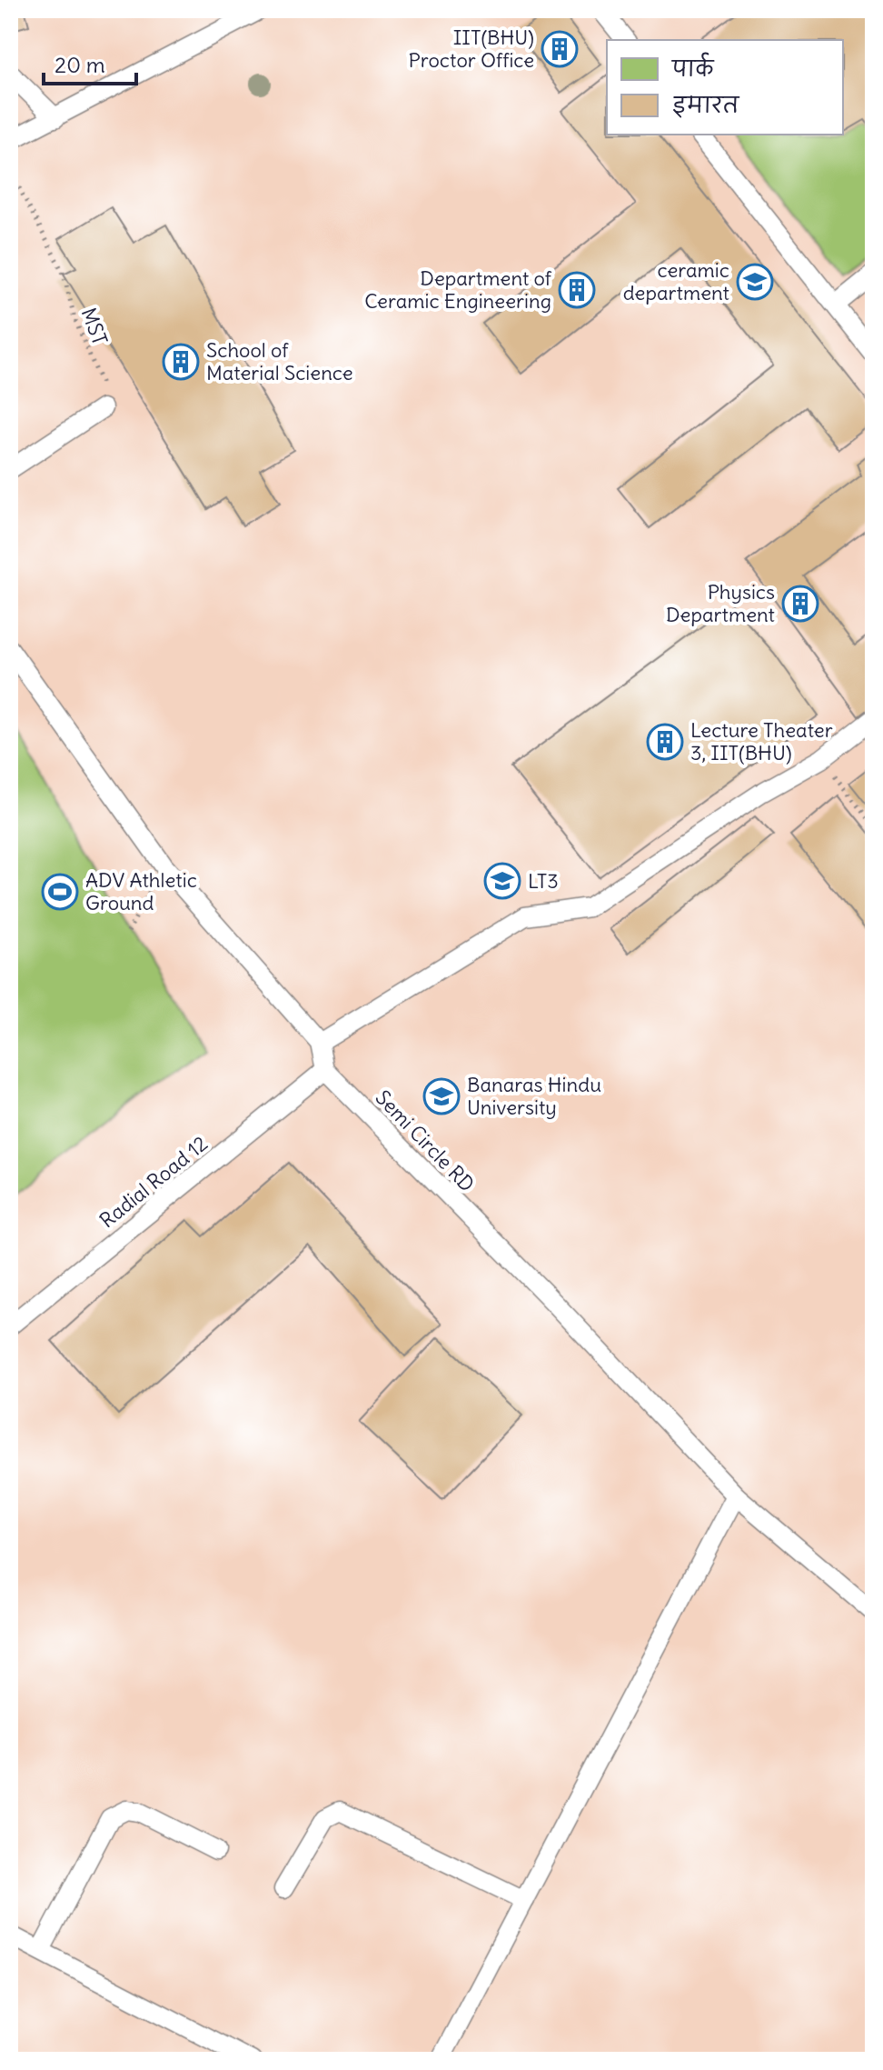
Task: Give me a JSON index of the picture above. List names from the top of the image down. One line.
{"streets":{"lane":["Semi Circle RD","Radial Road 12"],"path":["MST"]},"crossings":[["Semi Circle RD","Radial Road 12"]],"places":{"building":["IIT(BHU) Proctor Office","Department of Ceramic Engineering","School of Material Science","Physics Department","Lecture Theater 3, IIT(BHU)"],"school or university":["ceramic department","LT3","Banaras Hindu University"],"sports":["ADV Athletic Ground"]},"legend":["पार्क","इमारत"],"scale_bar":"20 m"}
